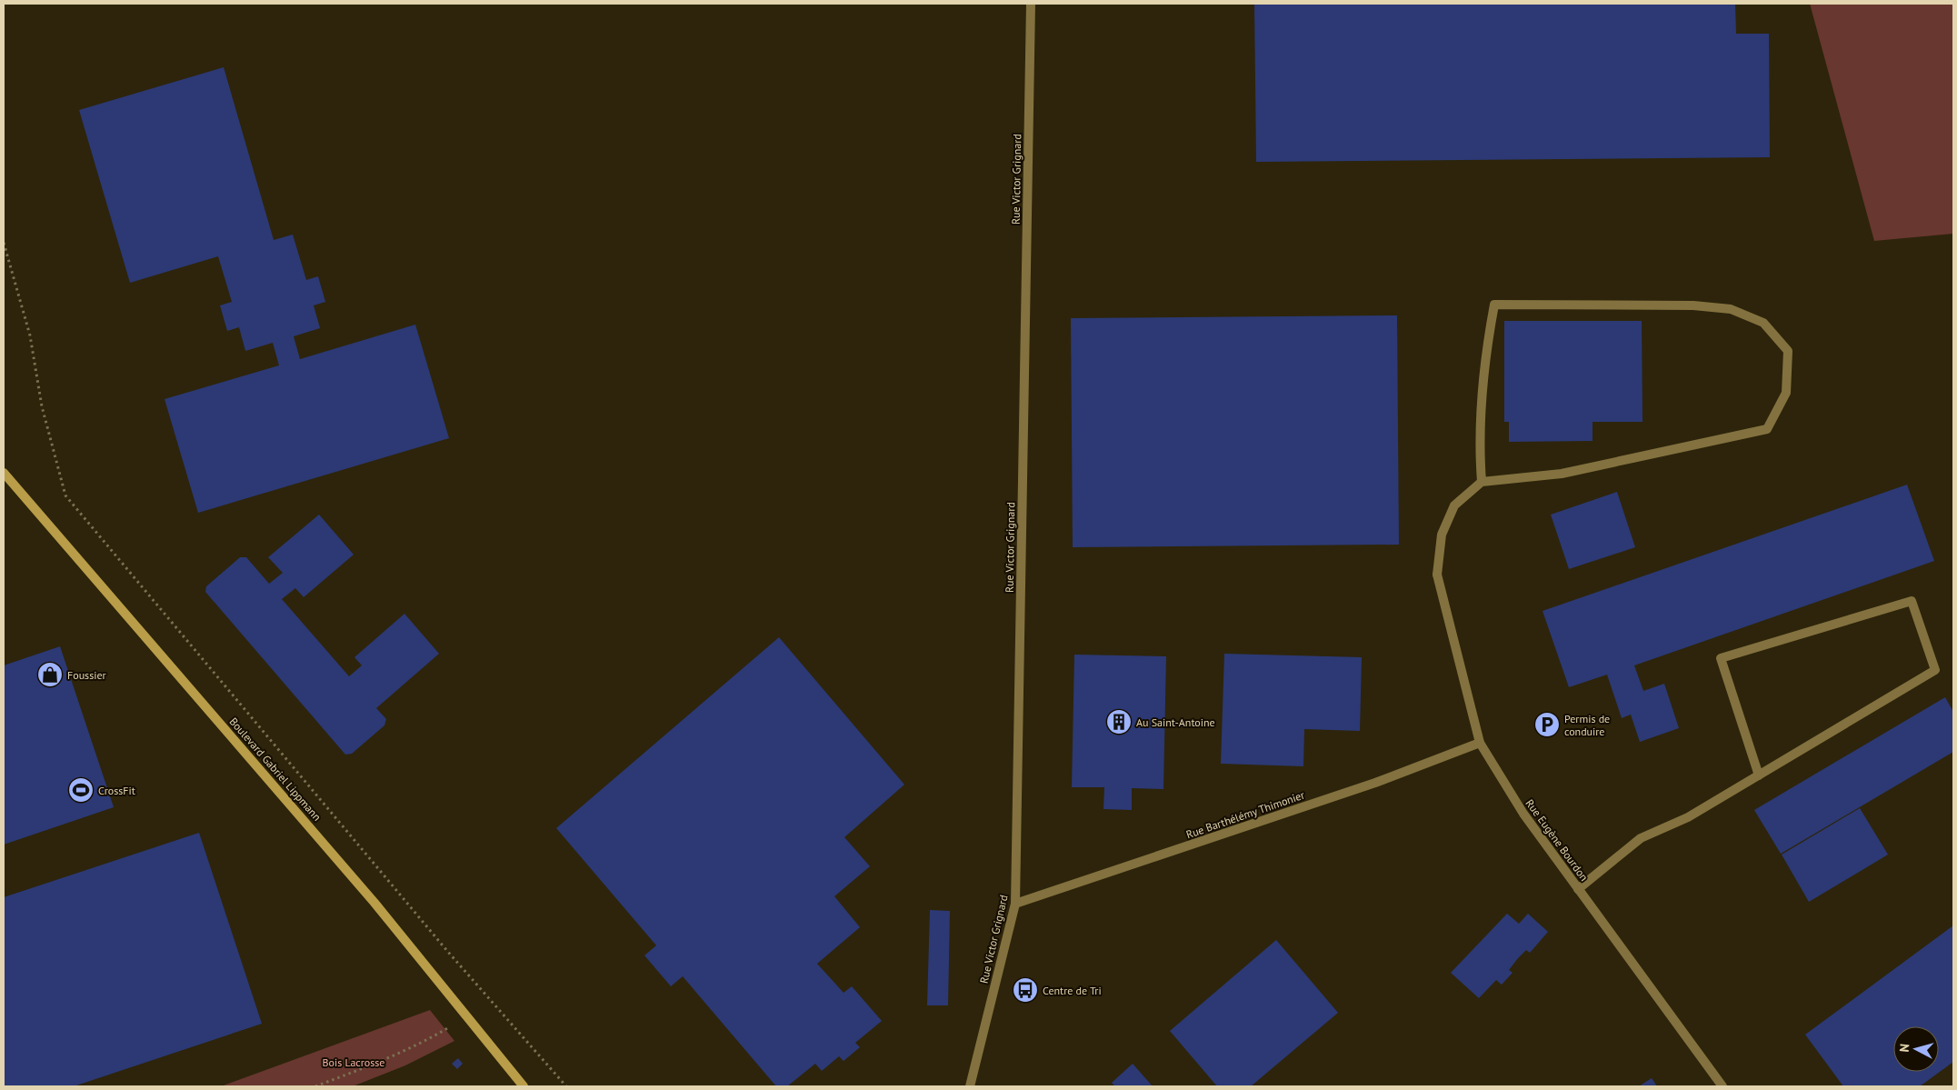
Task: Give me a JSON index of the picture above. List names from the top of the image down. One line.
{"streets":{"street":["Rue Victor Grignard","Boulevard Gabriel Lippmann","Rue Barthélémy Thimonier","Rue Eugène Bourdon"]},"crossings":[["Rue Victor Grignard","Rue Barthélémy Thimonier"],["Rue Barthélémy Thimonier","Rue Eugène Bourdon"]],"parks":["Bois Lacrosse"],"places":{"shop":["Foussier"],"building":["Au Saint-Antoine"],"parking":["Permis de conduire"],"sports":["CrossFit"],"bus stop":["Centre de Tri"]},"north":"left"}
